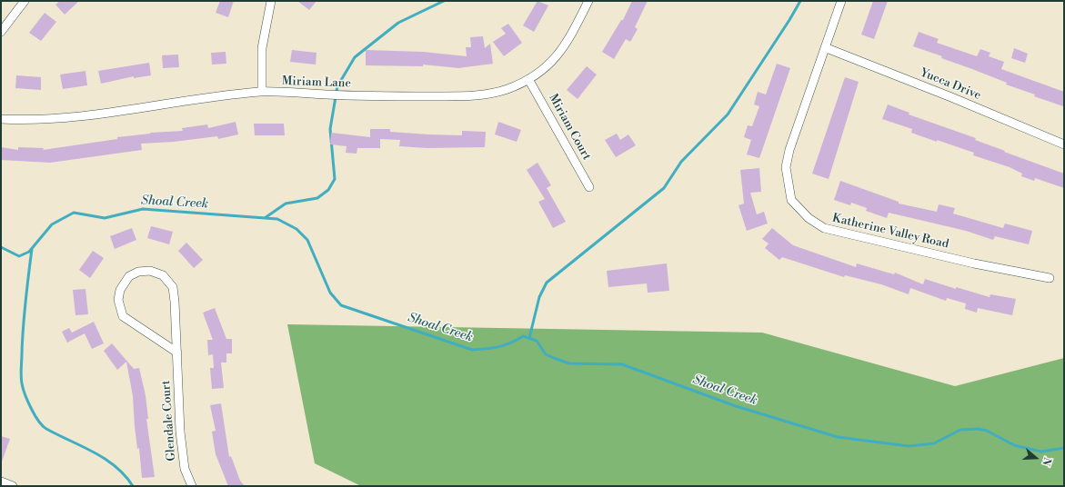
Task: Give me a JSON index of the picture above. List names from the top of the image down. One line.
{"streets":{"street":["Miriam Lane","Yucca Drive","Miriam Court","Katherine Valley Road","Glendale Court"]},"crossings":[["Miriam Lane","Miriam Court"],["Yucca Drive","Katherine Valley Road"]],"water":["Shoal Creek"],"north":"right"}
